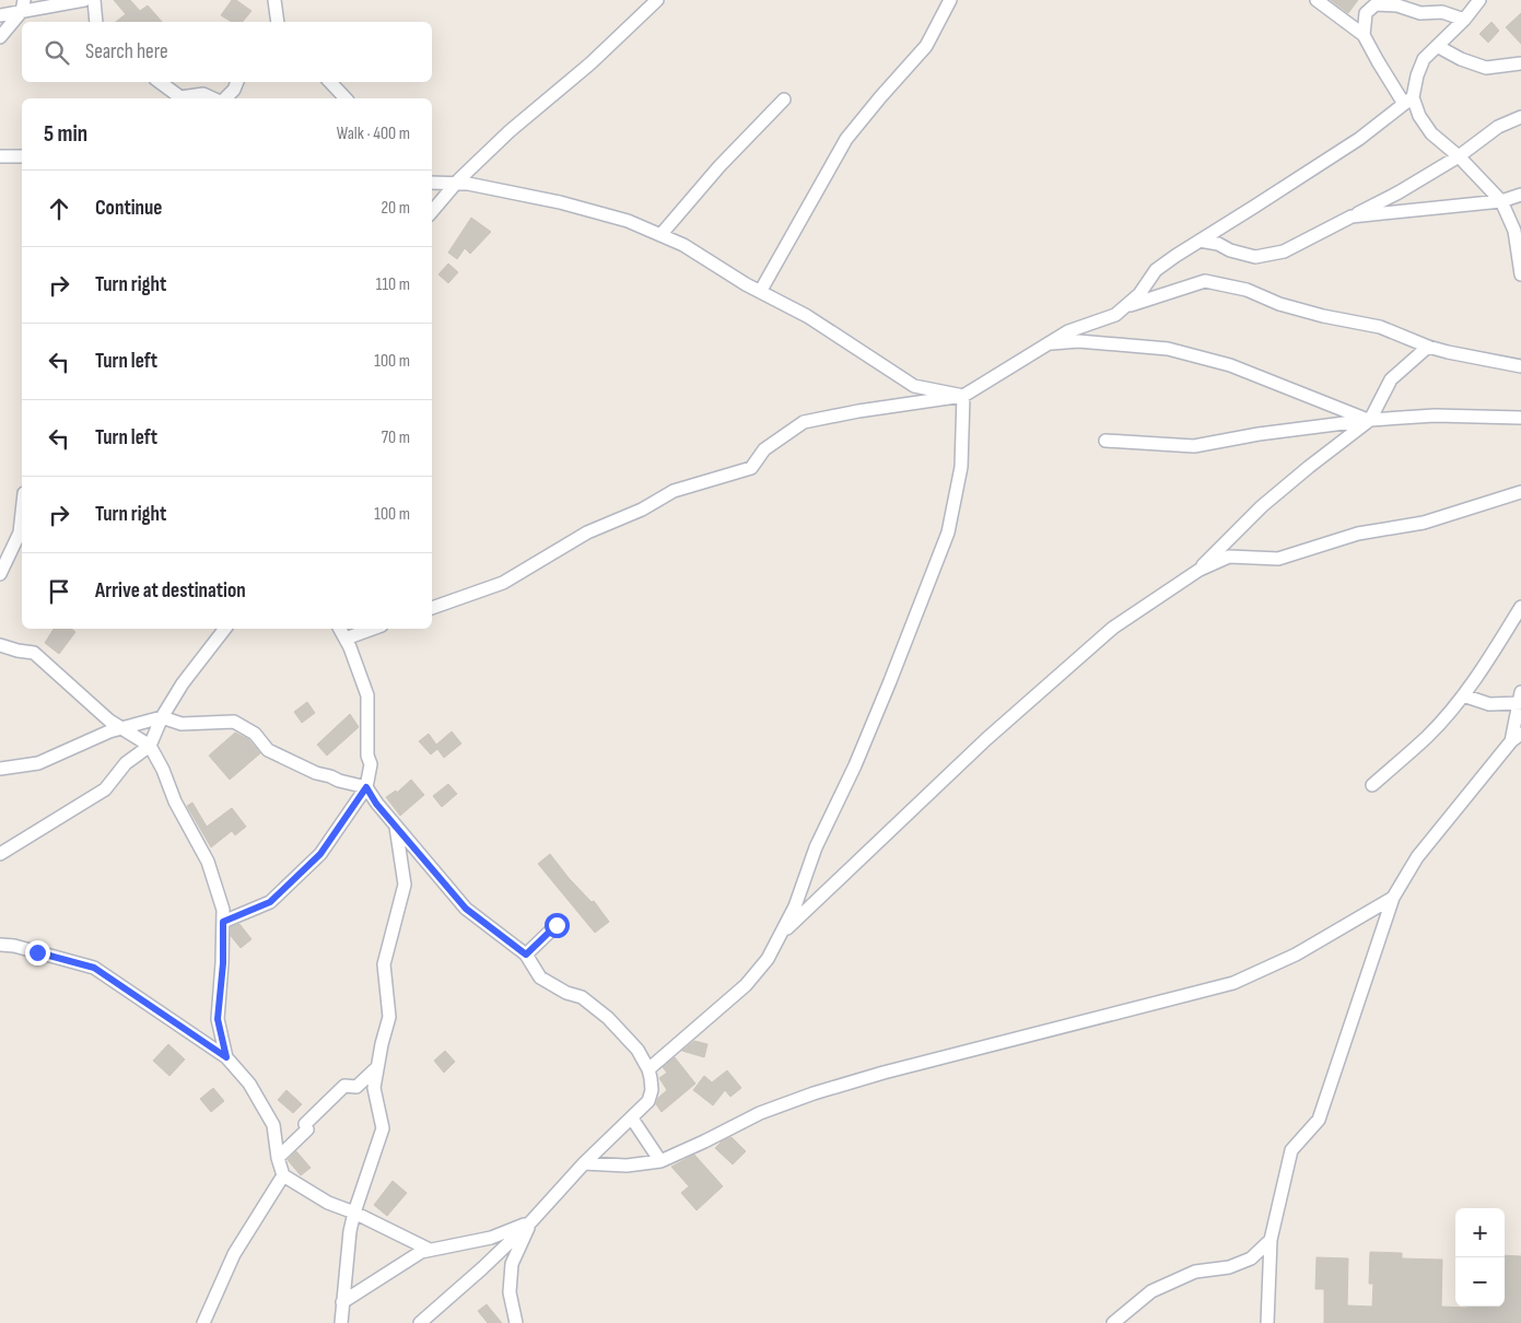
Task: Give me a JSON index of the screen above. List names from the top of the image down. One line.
{"page":{"search":"Search here","heading":["5 min","Walk · 400 m"],"list":[["Continue","20 m"],["Turn right","110 m"],["Turn left","100 m"],["Turn left","70 m"],["Turn right","100 m"],"Arrive at destination"],"map_buttons":["+","−"]}}
